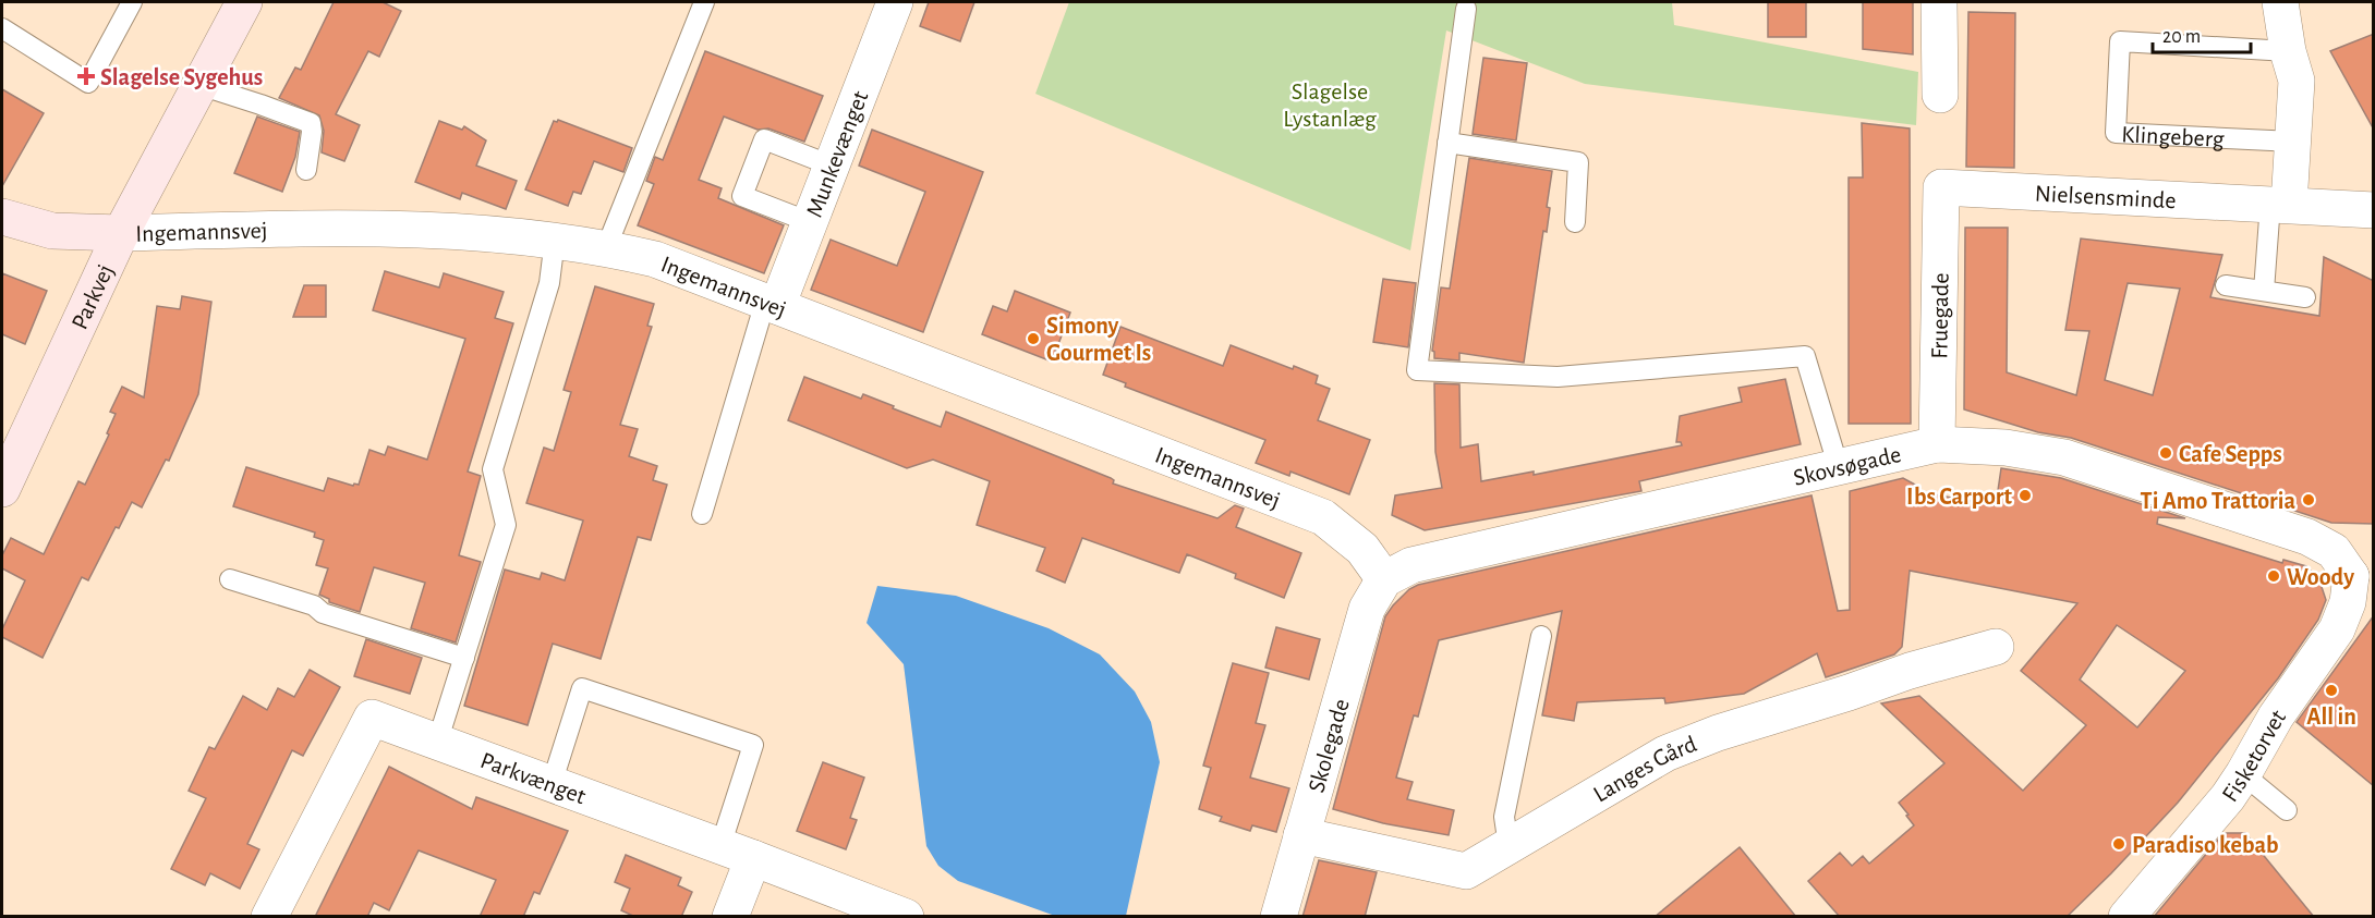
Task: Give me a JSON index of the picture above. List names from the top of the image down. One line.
{"streets":{"street":["Munkevænget","Nielsensminde","Ingemannsvej","Parkvej","Fruegade","Skovsøgade","Skolegade","Fisketorvet","Langes Gård","Parkvænget"],"lane":["Klingeberg"]},"crossings":[["Munkevænget","Ingemannsvej"],["Nielsensminde","Fruegade"],["Ingemannsvej","Parkvej"],["Ingemannsvej","Skovsøgade"],["Ingemannsvej","Skolegade"],["Fruegade","Skovsøgade"],["Skovsøgade","Skolegade"],["Skovsøgade","Fisketorvet"],["Skolegade","Langes Gård"]],"parks":["Slagelse Lystanlæg"],"places":{"health":["Slagelse Sygehus"],"other":["Simony Gourmet Is","Cafe Sepps","Ibs Carport","Ti Amo Trattoria","Woody","All in","Paradiso kebab"]},"scale_bar":"20 m"}
